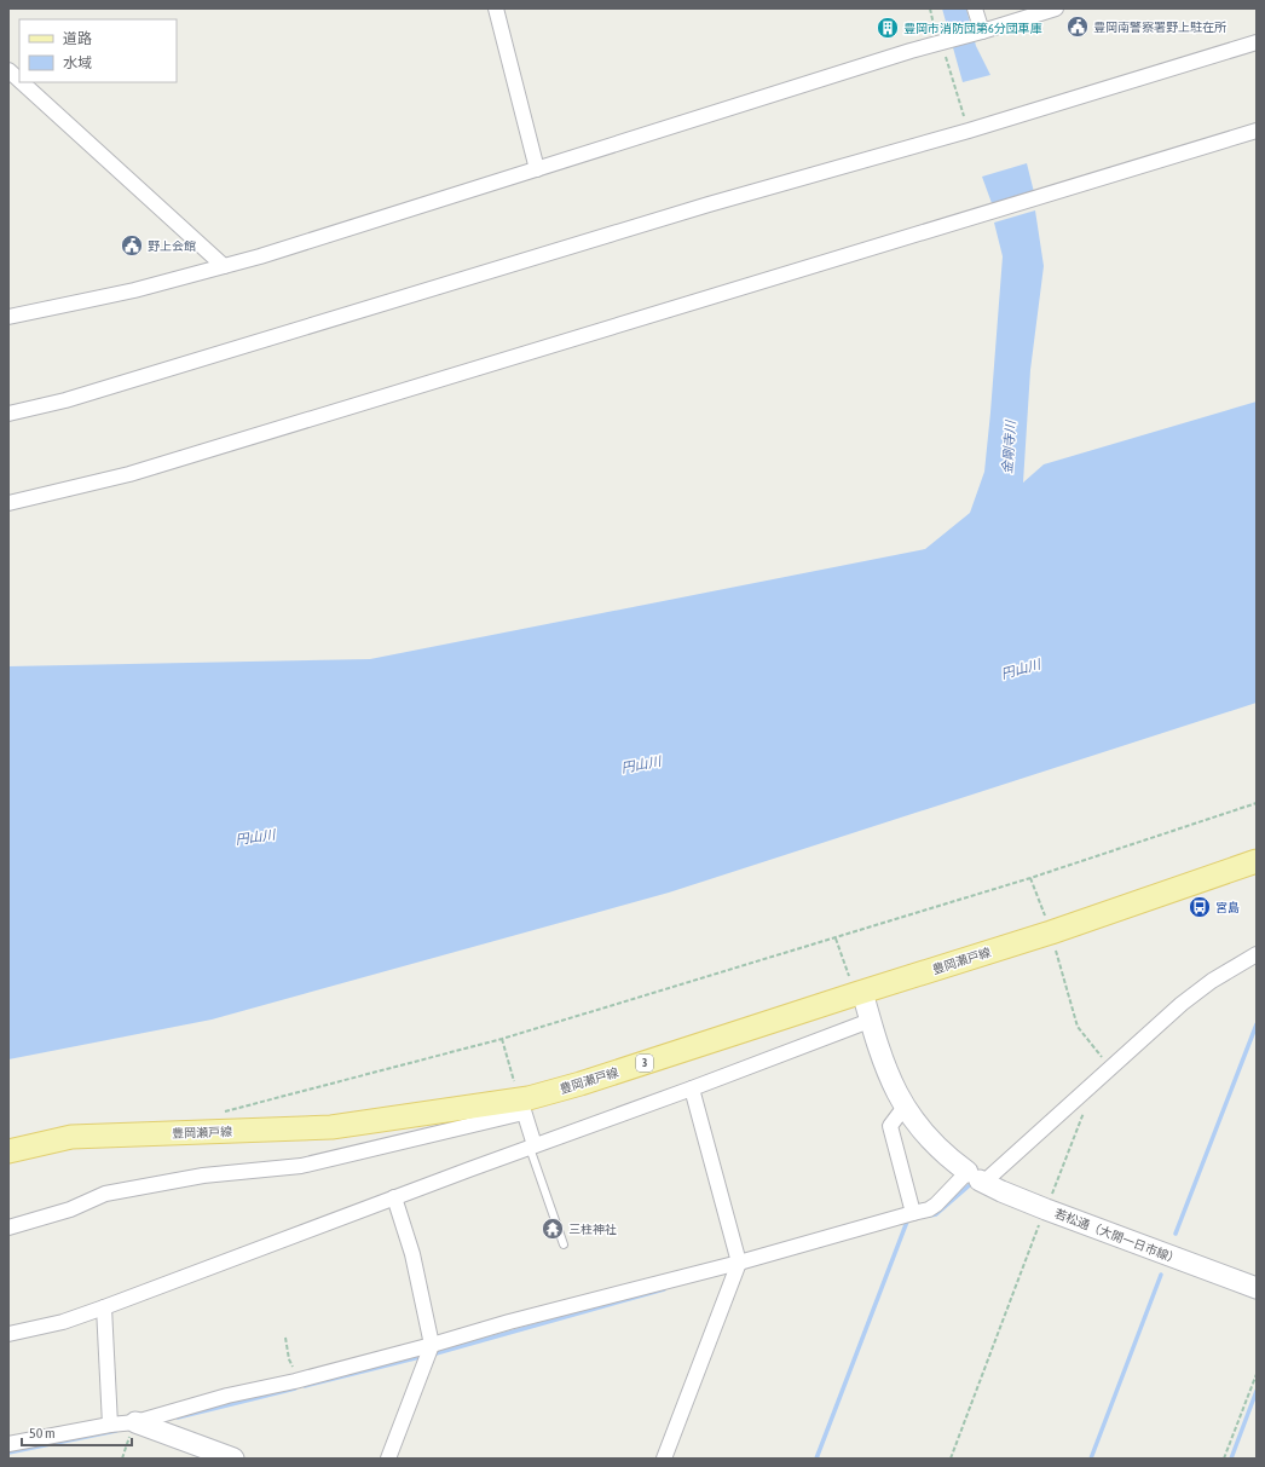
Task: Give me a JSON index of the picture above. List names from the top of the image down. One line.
{"streets":{"main road":["豊岡瀬戸線","3"],"street":["若松通（大開一日市線）"]},"crossings":[["豊岡瀬戸線","若松通（大開一日市線）"]],"water":["金剛寺川","円山川"],"places":{"public building":["豊岡南警察署野上駐在所","野上会館"],"building":["豊岡市消防団第6分団車庫"],"bus stop":["宮島"],"temple":["三柱神社"]},"legend":["道路","水域"],"scale_bar":"50 m"}
